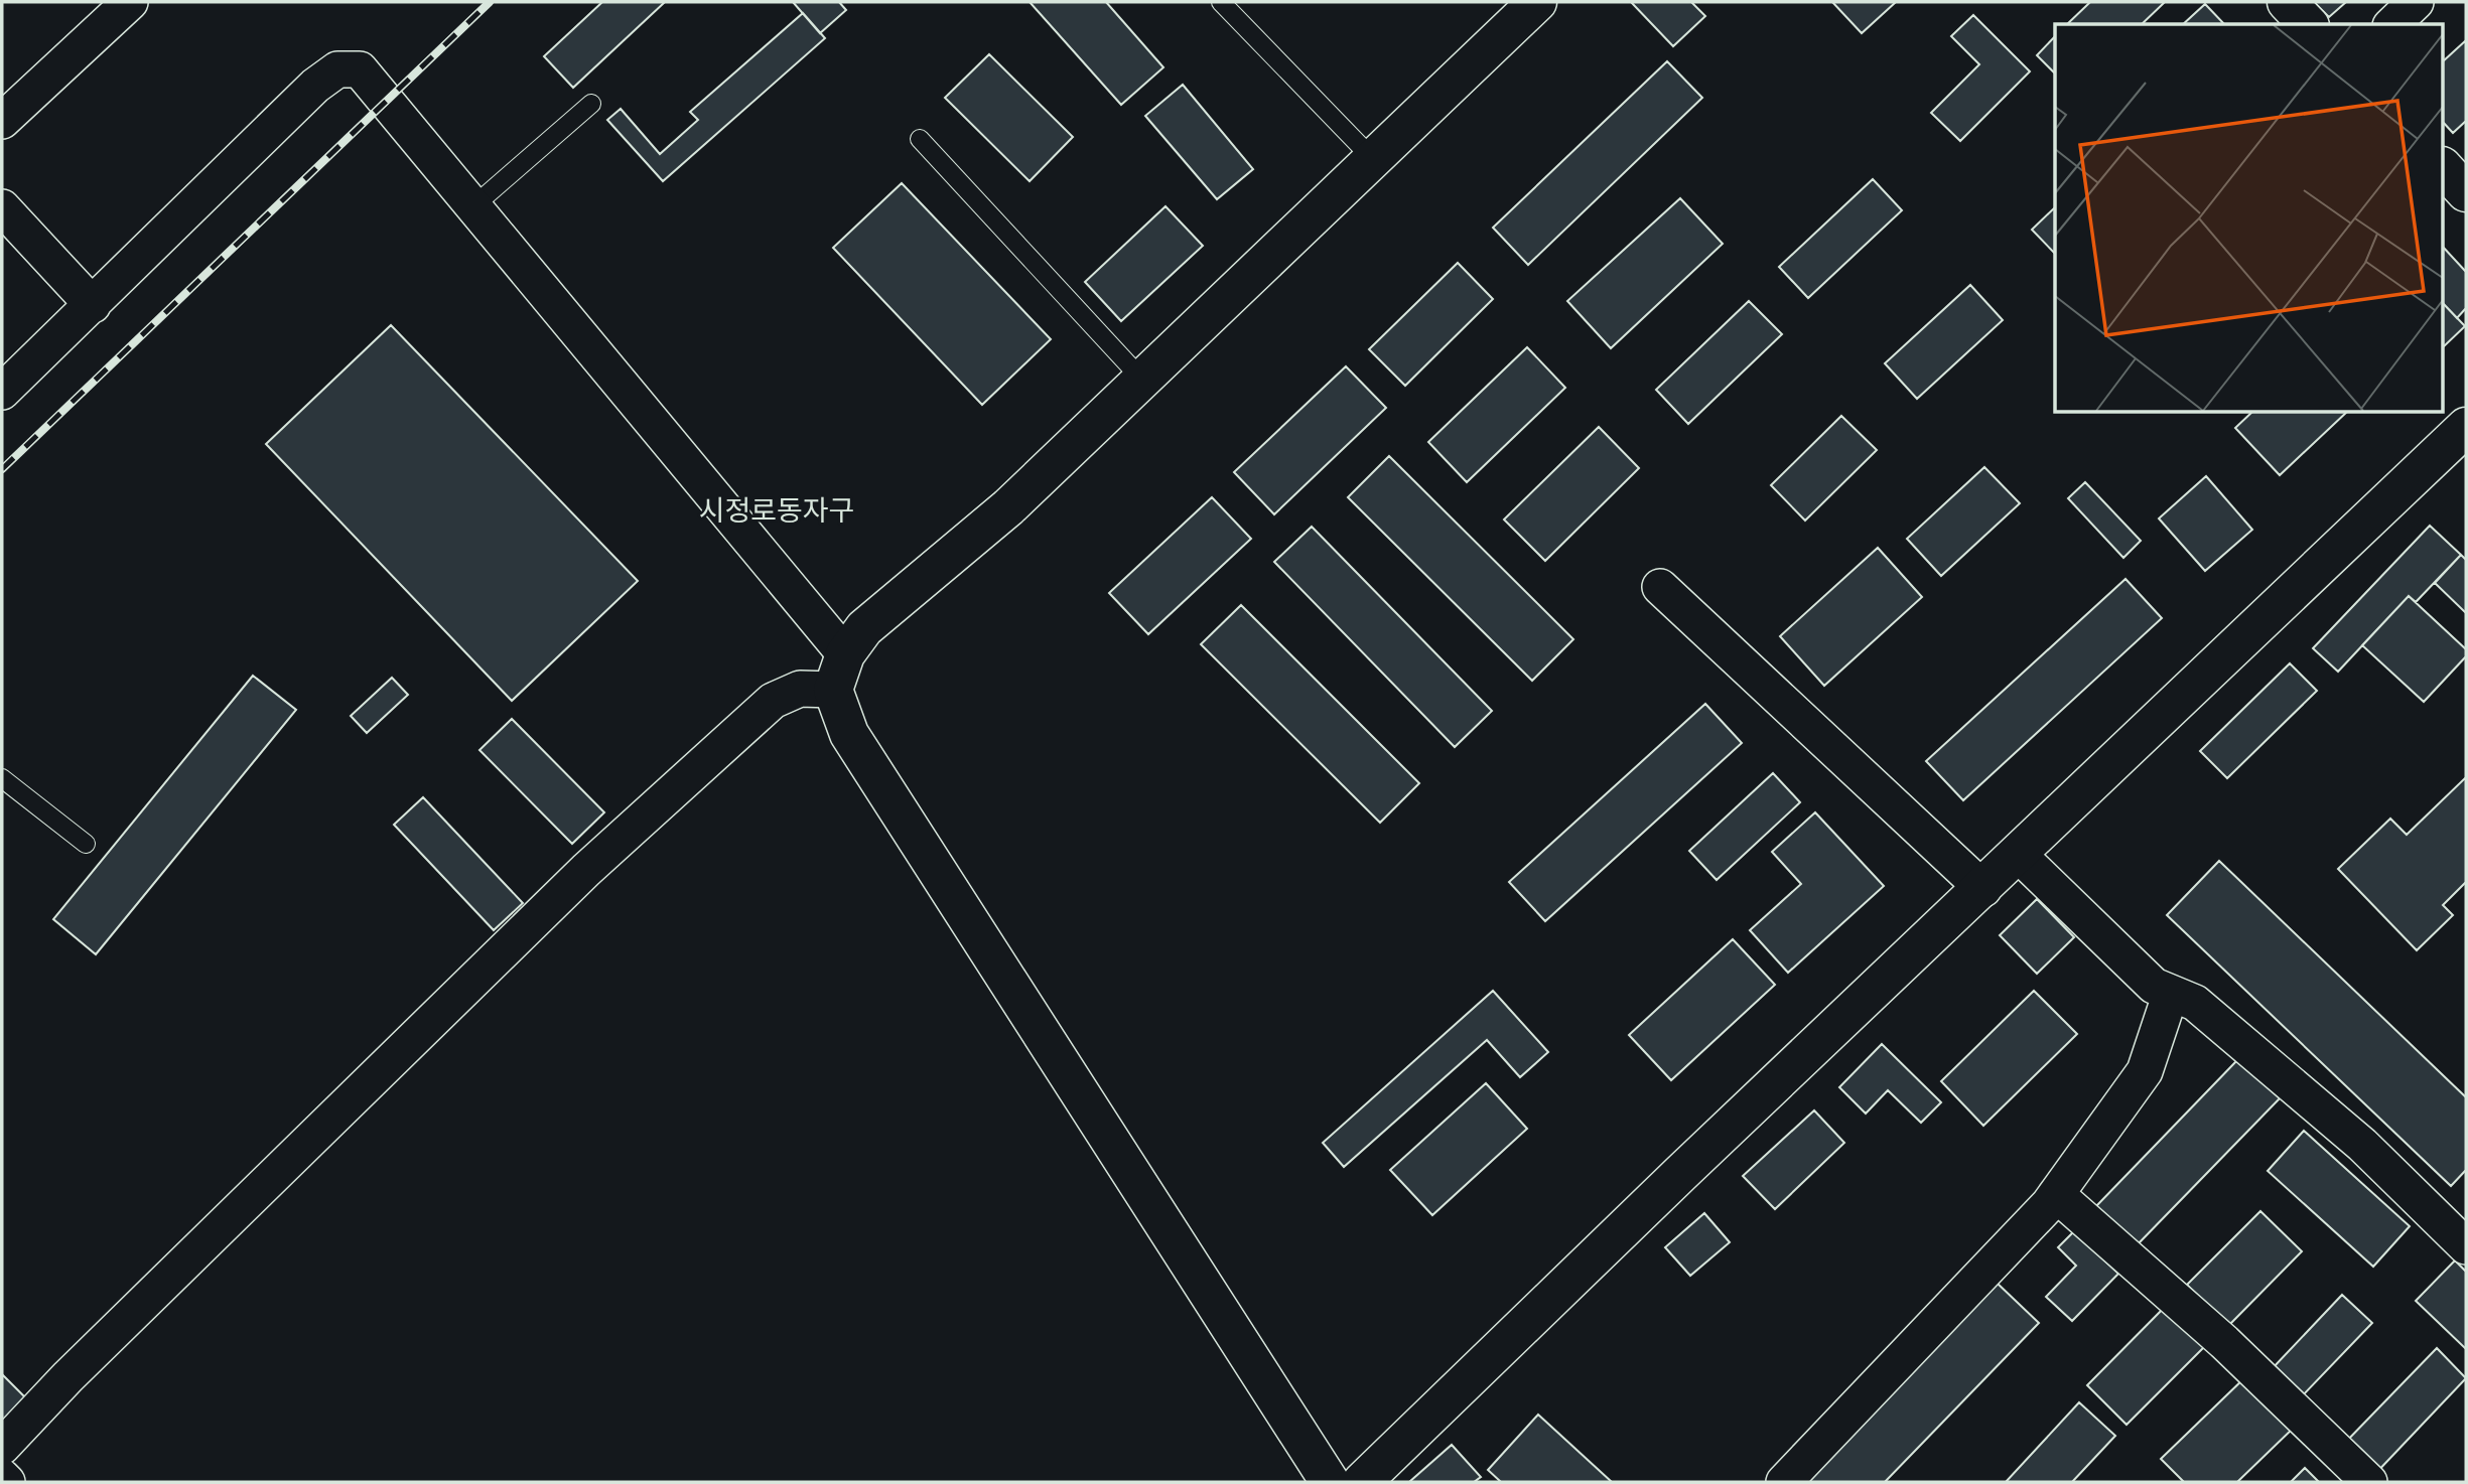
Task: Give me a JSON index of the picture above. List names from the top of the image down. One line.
{"districts":["시정로동자구"]}
